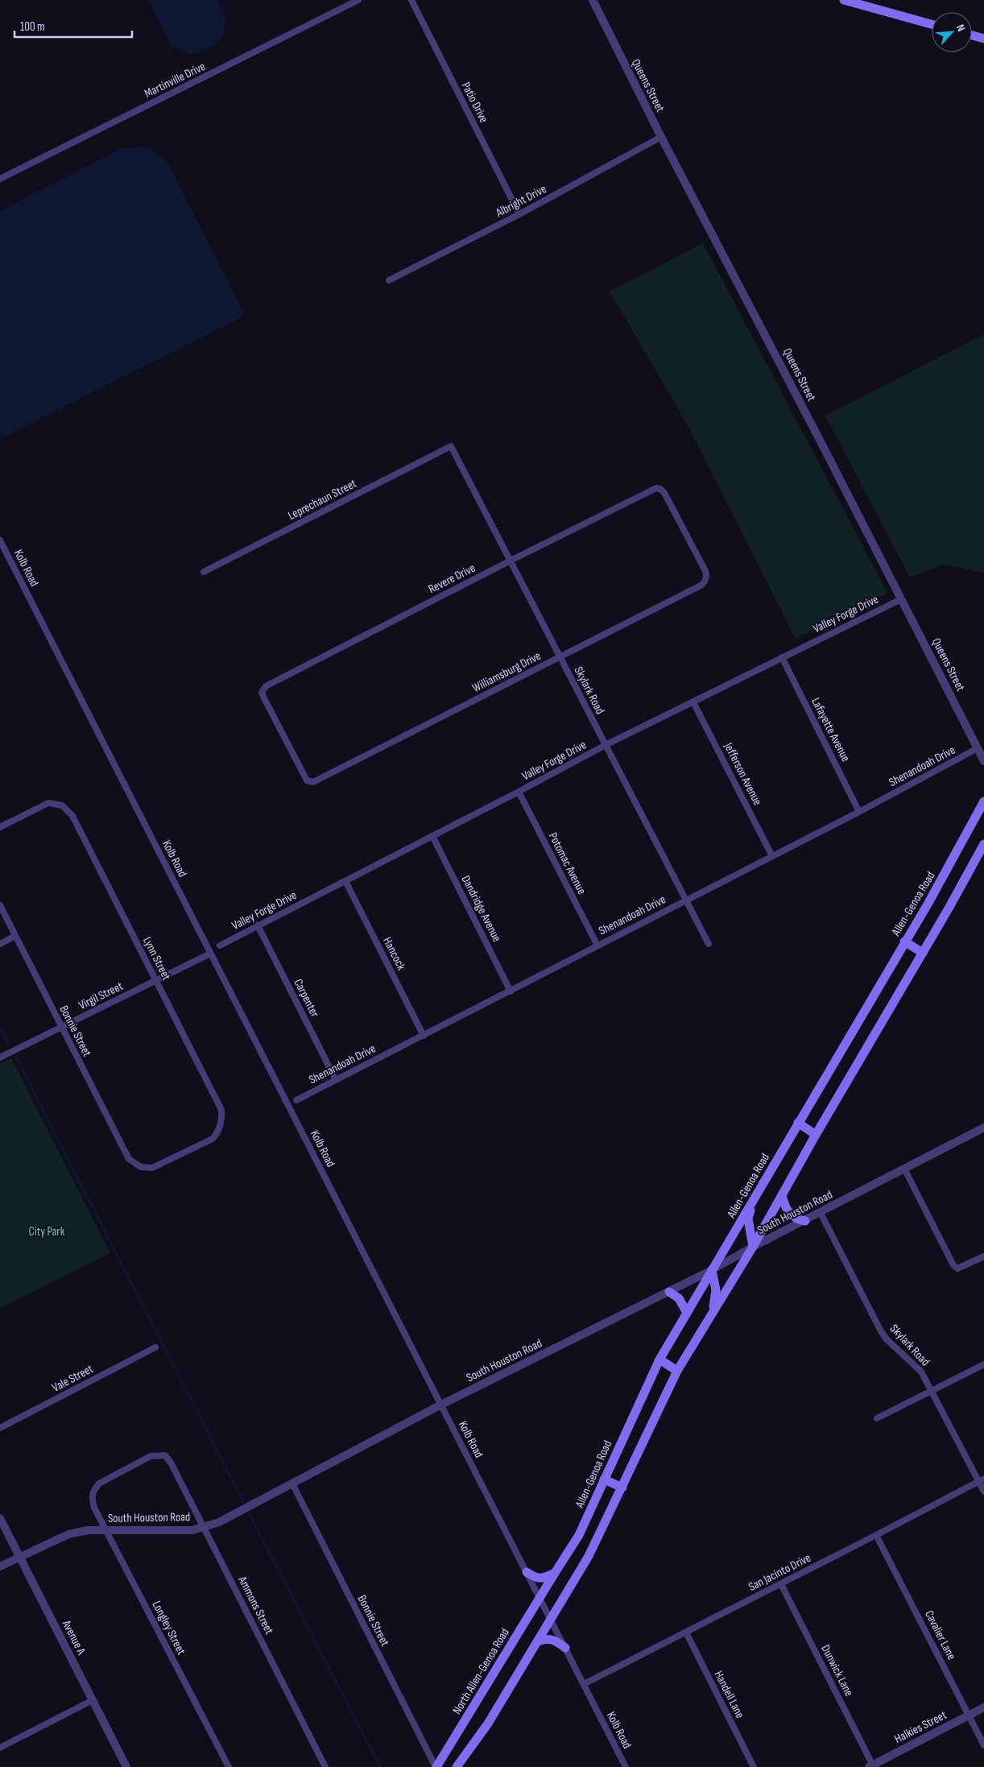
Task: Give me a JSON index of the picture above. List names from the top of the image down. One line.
{"streets":{"main road":["Allen-Genoa Road","North Allen-Genoa Road"],"street":["Martinville Drive","Queens Street","Patio Drive","Albright Drive","Leprechaun Street","Kolb Road","Revere Drive","Valley Forge Drive","Williamsburg Drive","Skylark Road","Lafayette Avenue","Shenandoah Drive","Jefferson Avenue","Potomac Avenue","Dandridge Avenue","Hancock","Lynn Street","Virgil Street","Carpenter","Bonnie Street","South Houston Road","Vale Street","San Jacinto Drive","Ammons Street","Longley Street","Cavalier Lane","Avenue A","Dunwick Lane","Handell Lane","Halkies Street"]},"crossings":[["Queens Street","Albright Drive"],["Queens Street","Valley Forge Drive"],["Queens Street","Shenandoah Drive"],["Patio Drive","Albright Drive"],["Leprechaun Street","Skylark Road"],["Kolb Road","Virgil Street"],["Kolb Road","South Houston Road"],["Kolb Road","San Jacinto Drive"],["Kolb Road","North Allen-Genoa Road"],["Revere Drive","Williamsburg Drive"],["Revere Drive","Skylark Road"],["Valley Forge Drive","Skylark Road"],["Valley Forge Drive","Lafayette Avenue"],["Valley Forge Drive","Jefferson Avenue"],["Valley Forge Drive","Potomac Avenue"],["Valley Forge Drive","Dandridge Avenue"],["Valley Forge Drive","Hancock"],["Valley Forge Drive","Carpenter"],["Williamsburg Drive","Skylark Road"],["Skylark Road","Shenandoah Drive"],["Skylark Road","South Houston Road"],["Skylark Road","San Jacinto Drive"],["Lafayette Avenue","Shenandoah Drive"],["Shenandoah Drive","Jefferson Avenue"],["Shenandoah Drive","Potomac Avenue"],["Shenandoah Drive","Dandridge Avenue"],["Shenandoah Drive","Hancock"],["Shenandoah Drive","Carpenter"],["Allen-Genoa Road","South Houston Road"],["Allen-Genoa Road","North Allen-Genoa Road"],["Lynn Street","Virgil Street"],["Lynn Street","Bonnie Street"],["Virgil Street","Bonnie Street"],["Bonnie Street","South Houston Road"],["Bonnie Street","North Allen-Genoa Road"],["South Houston Road","Ammons Street"],["South Houston Road","Longley Street"],["South Houston Road","Avenue A"],["San Jacinto Drive","Cavalier Lane"],["San Jacinto Drive","Dunwick Lane"],["San Jacinto Drive","Handell Lane"],["Ammons Street","Longley Street"],["Cavalier Lane","Halkies Street"],["Dunwick Lane","Halkies Street"]],"parks":["City Park"],"scale_bar":"100 m","north":"top right"}
